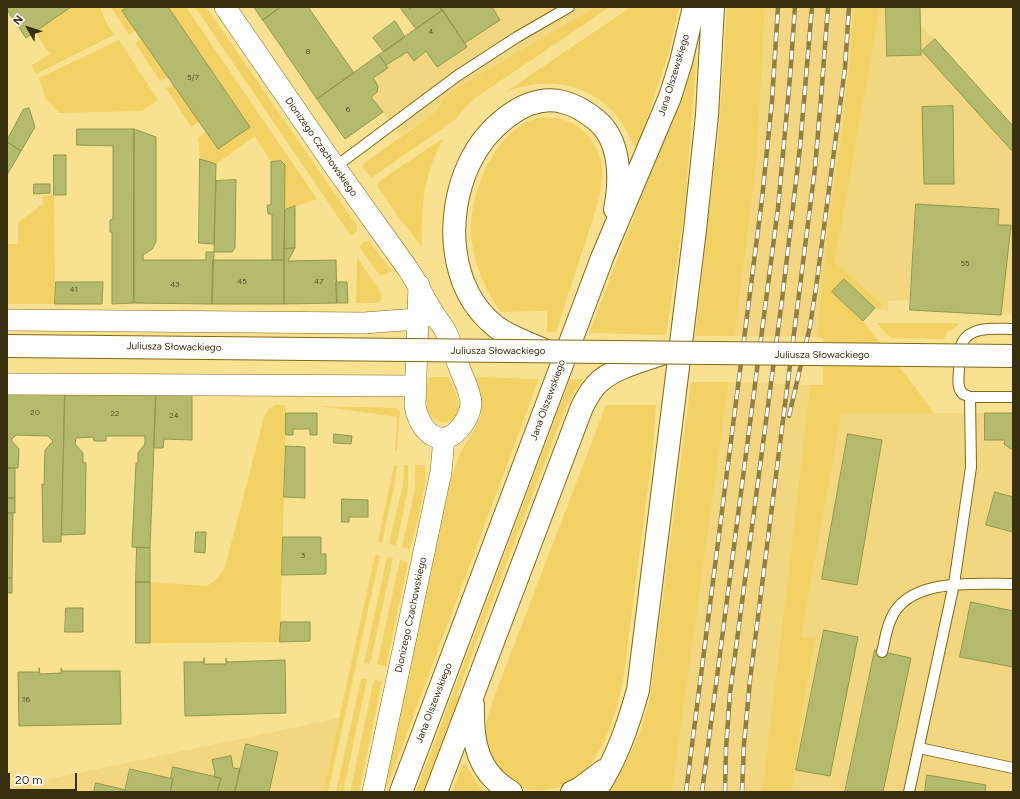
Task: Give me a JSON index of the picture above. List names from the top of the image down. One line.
{"streets":{"main road":["Jana Olszewskiego","Juliusza Słowackiego"],"street":["Dionizego Czachowskiego"]},"house_numbers":["4","8","5/7","6","55","45","47","43","41","20","22","24","3","16"],"scale_bar":"20 m","north":"top left"}
